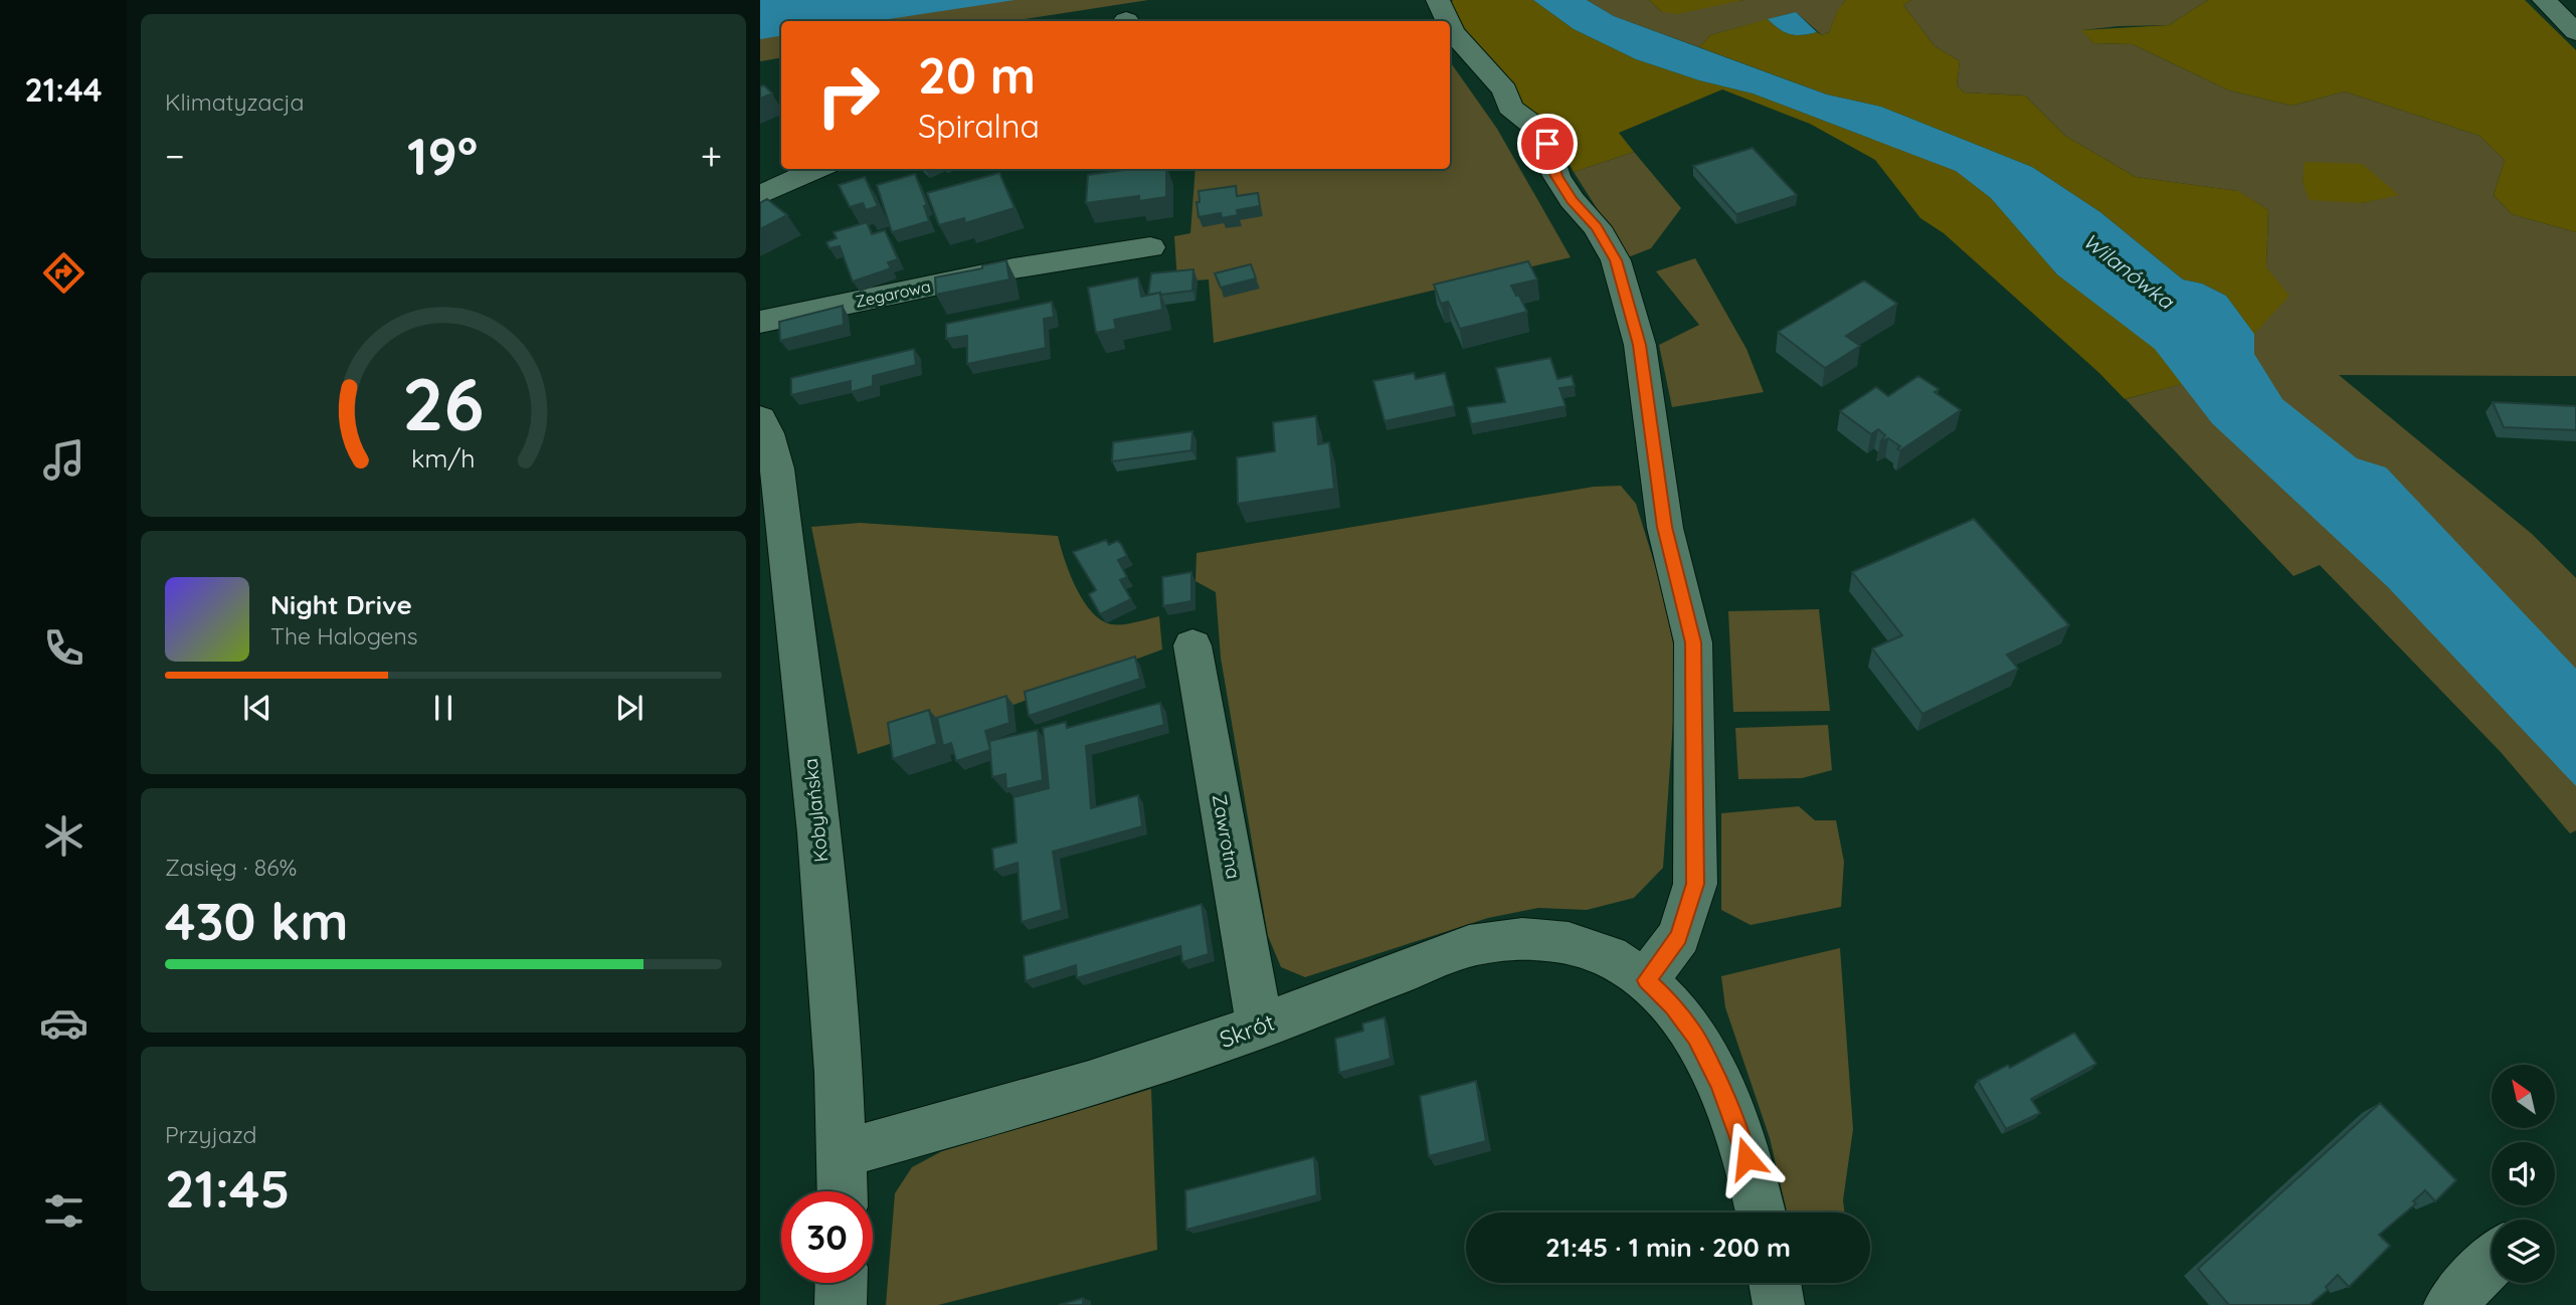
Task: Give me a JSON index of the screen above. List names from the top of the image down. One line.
{"streets":{"street":["Zegarowa","Kobylańska","Zawrotna","Skrót"]},"crossings":[["Kobylańska","Skrót"],["Zawrotna","Skrót"]],"water":["Wilanówka"],"north":"top left","page":{"tabs":"21:44","tile":["Klimatyzacja",["Zasięg · 86%","430 km"],["Przyjazd","21:45"]],"turn":["20 m","Spiralna"],"heat":["−","19°","+"],"song":["Night Drive","The Halogens"],"limit":"30","trip":"21:45 · 1 min · 200 m","gauge":["26","km/h"]}}
